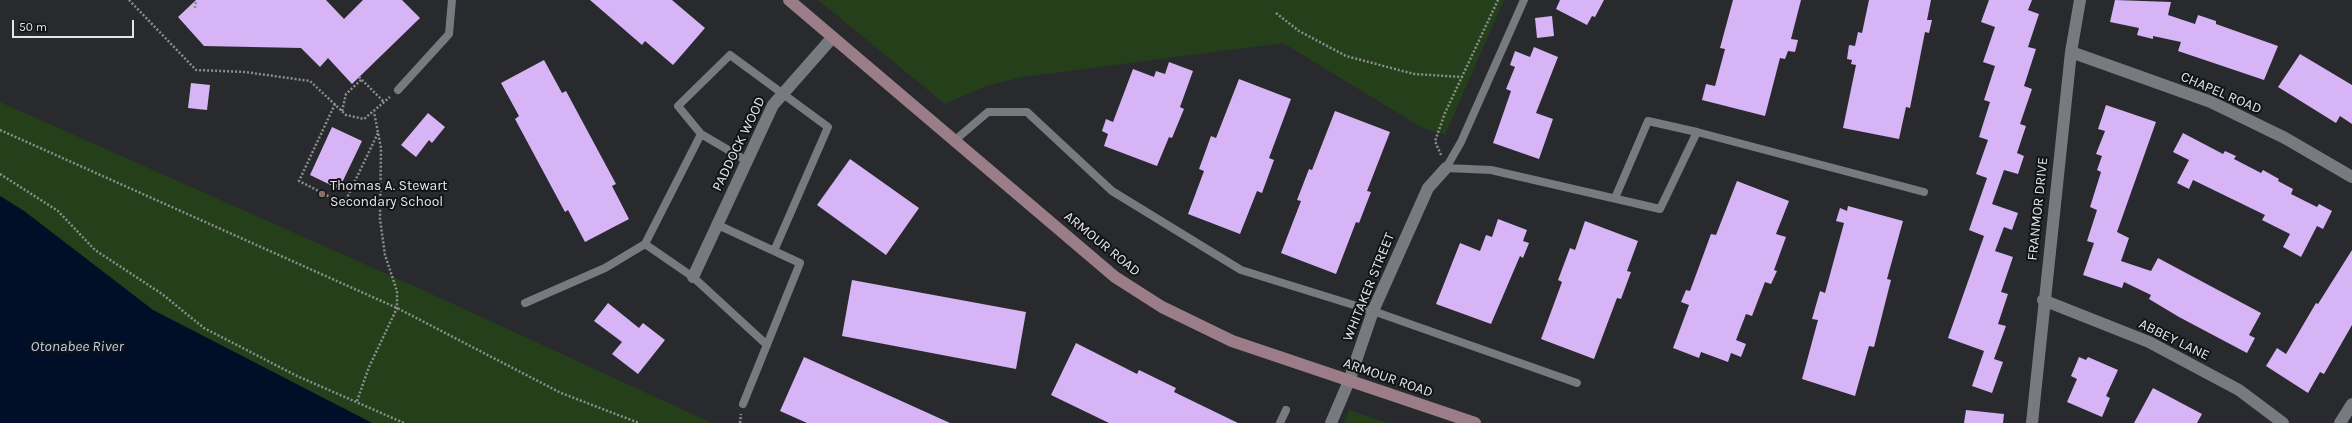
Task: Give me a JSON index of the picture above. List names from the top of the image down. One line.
{"streets":{"main road":["ARMOUR ROAD"],"street":["CHAPEL ROAD","PADDOCK WOOD","FRANMOR DRIVE","WHITAKER STREET","ABBEY LANE"]},"crossings":[["CHAPEL ROAD","FRANMOR DRIVE"],["PADDOCK WOOD","ARMOUR ROAD"],["FRANMOR DRIVE","ABBEY LANE"],["ARMOUR ROAD","WHITAKER STREET"]],"water":["Otonabee River"],"places":["Thomas A. Stewart Secondary School"],"scale_bar":"50 m"}
